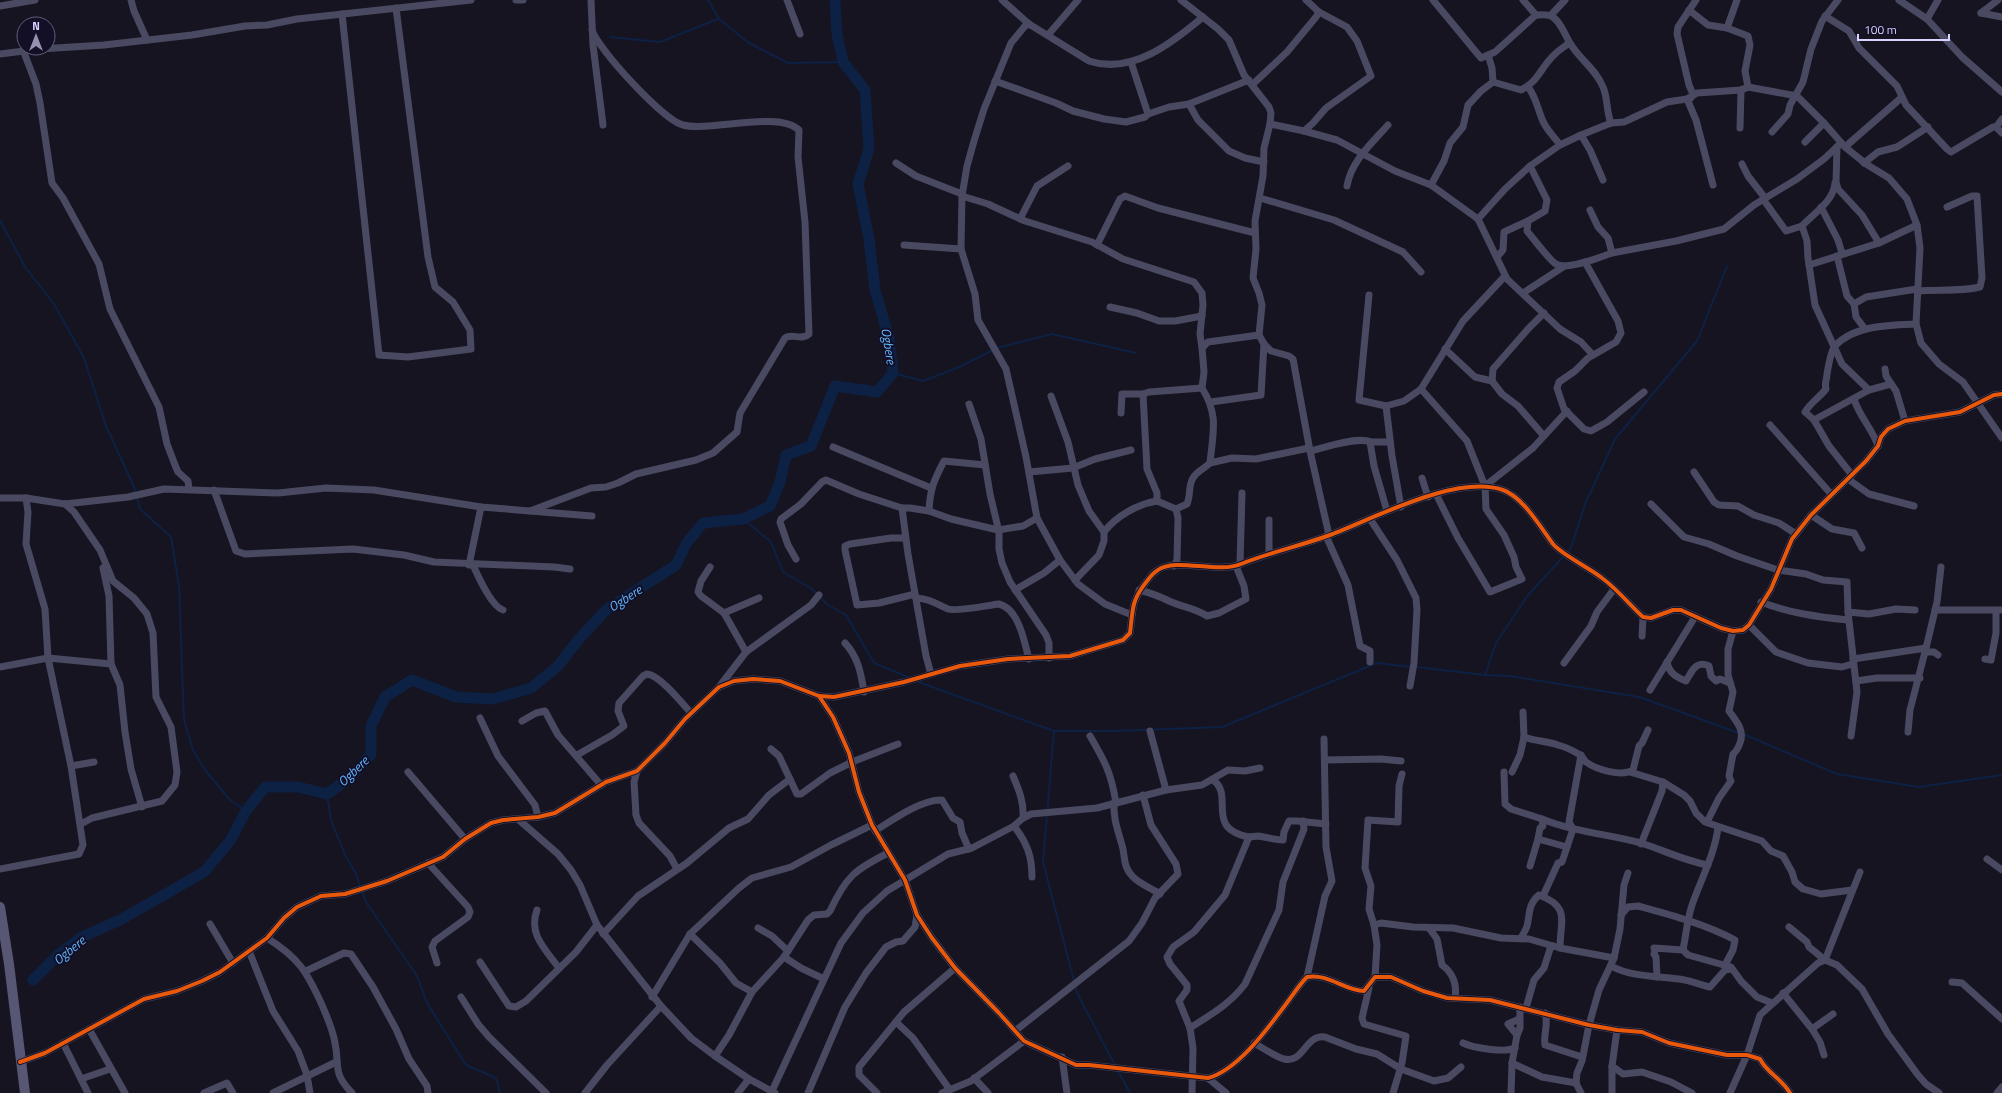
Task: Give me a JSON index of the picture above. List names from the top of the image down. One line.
{"water":["Ogbere"],"scale_bar":"100 m","north":"top"}
